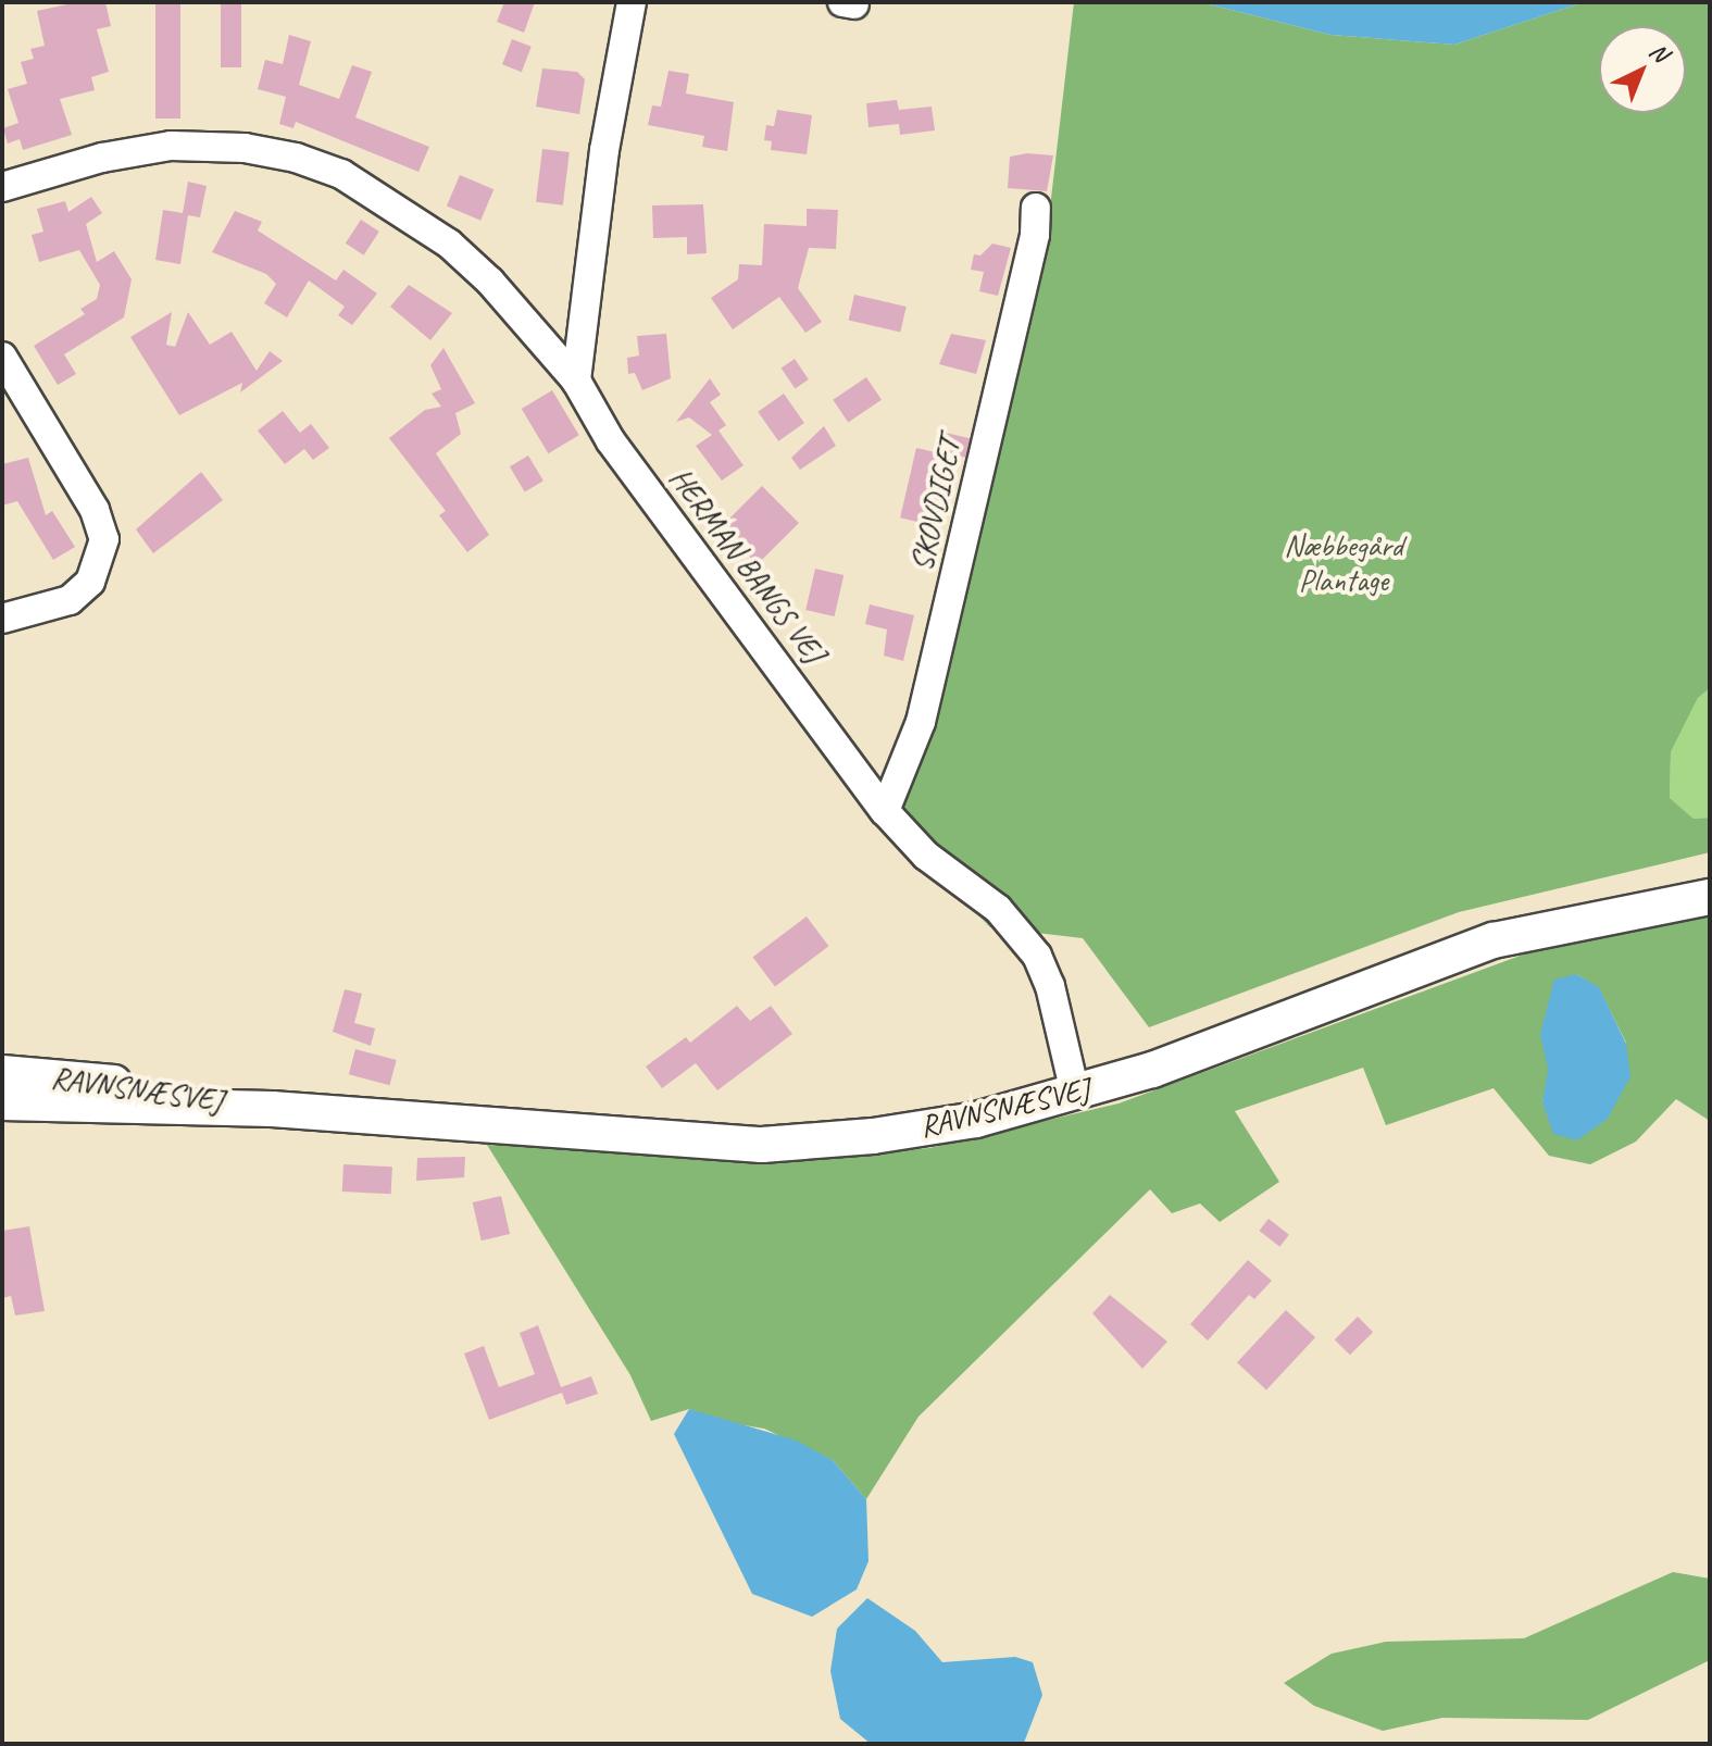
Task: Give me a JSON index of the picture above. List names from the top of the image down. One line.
{"streets":{"main road":["RAVNSNÆSVEJ"],"street":["SKOVDIGET","HERMAN BANGS VEJ"]},"crossings":[["SKOVDIGET","HERMAN BANGS VEJ"],["HERMAN BANGS VEJ","RAVNSNÆSVEJ"]],"parks":["Næbbegård Plantage"],"north":"top right"}
